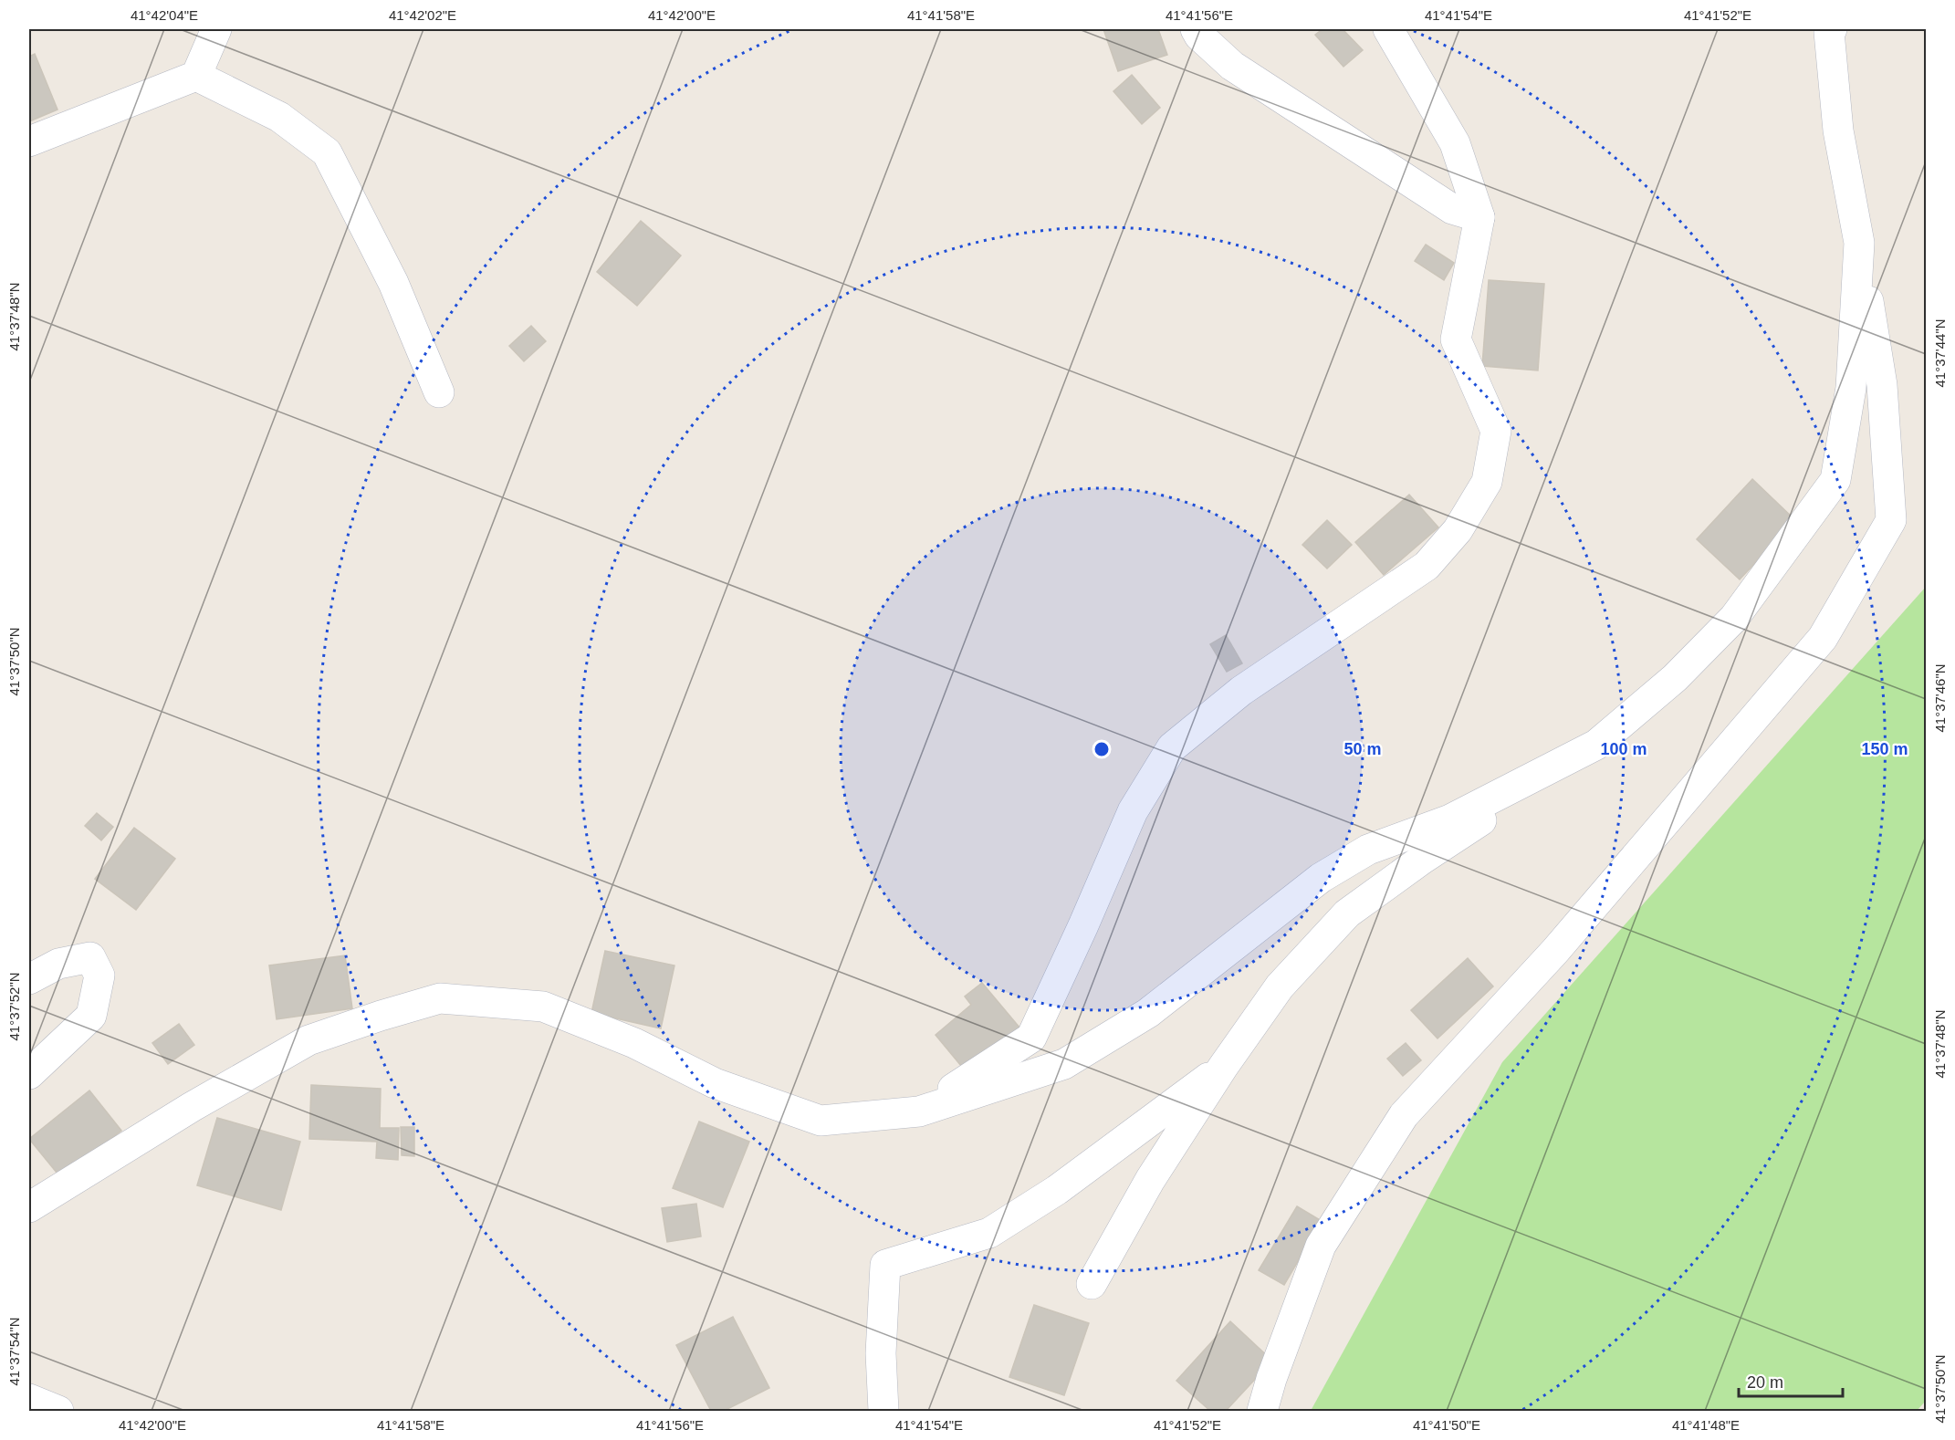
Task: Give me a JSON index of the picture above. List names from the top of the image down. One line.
{"scale_bar":"20 m","coordinates":["41°42'04\"E","41°42'02\"E","41°42'00\"E","41°41'58\"E","41°41'56\"E","41°41'54\"E","41°41'52\"E","41°37'48\"N","41°37'44\"N","41°37'50\"N","41°37'46\"N","41°37'52\"N","41°37'54\"N","41°41'50\"E","41°41'48\"E"],"rings":["50 m","100 m","150 m"]}
